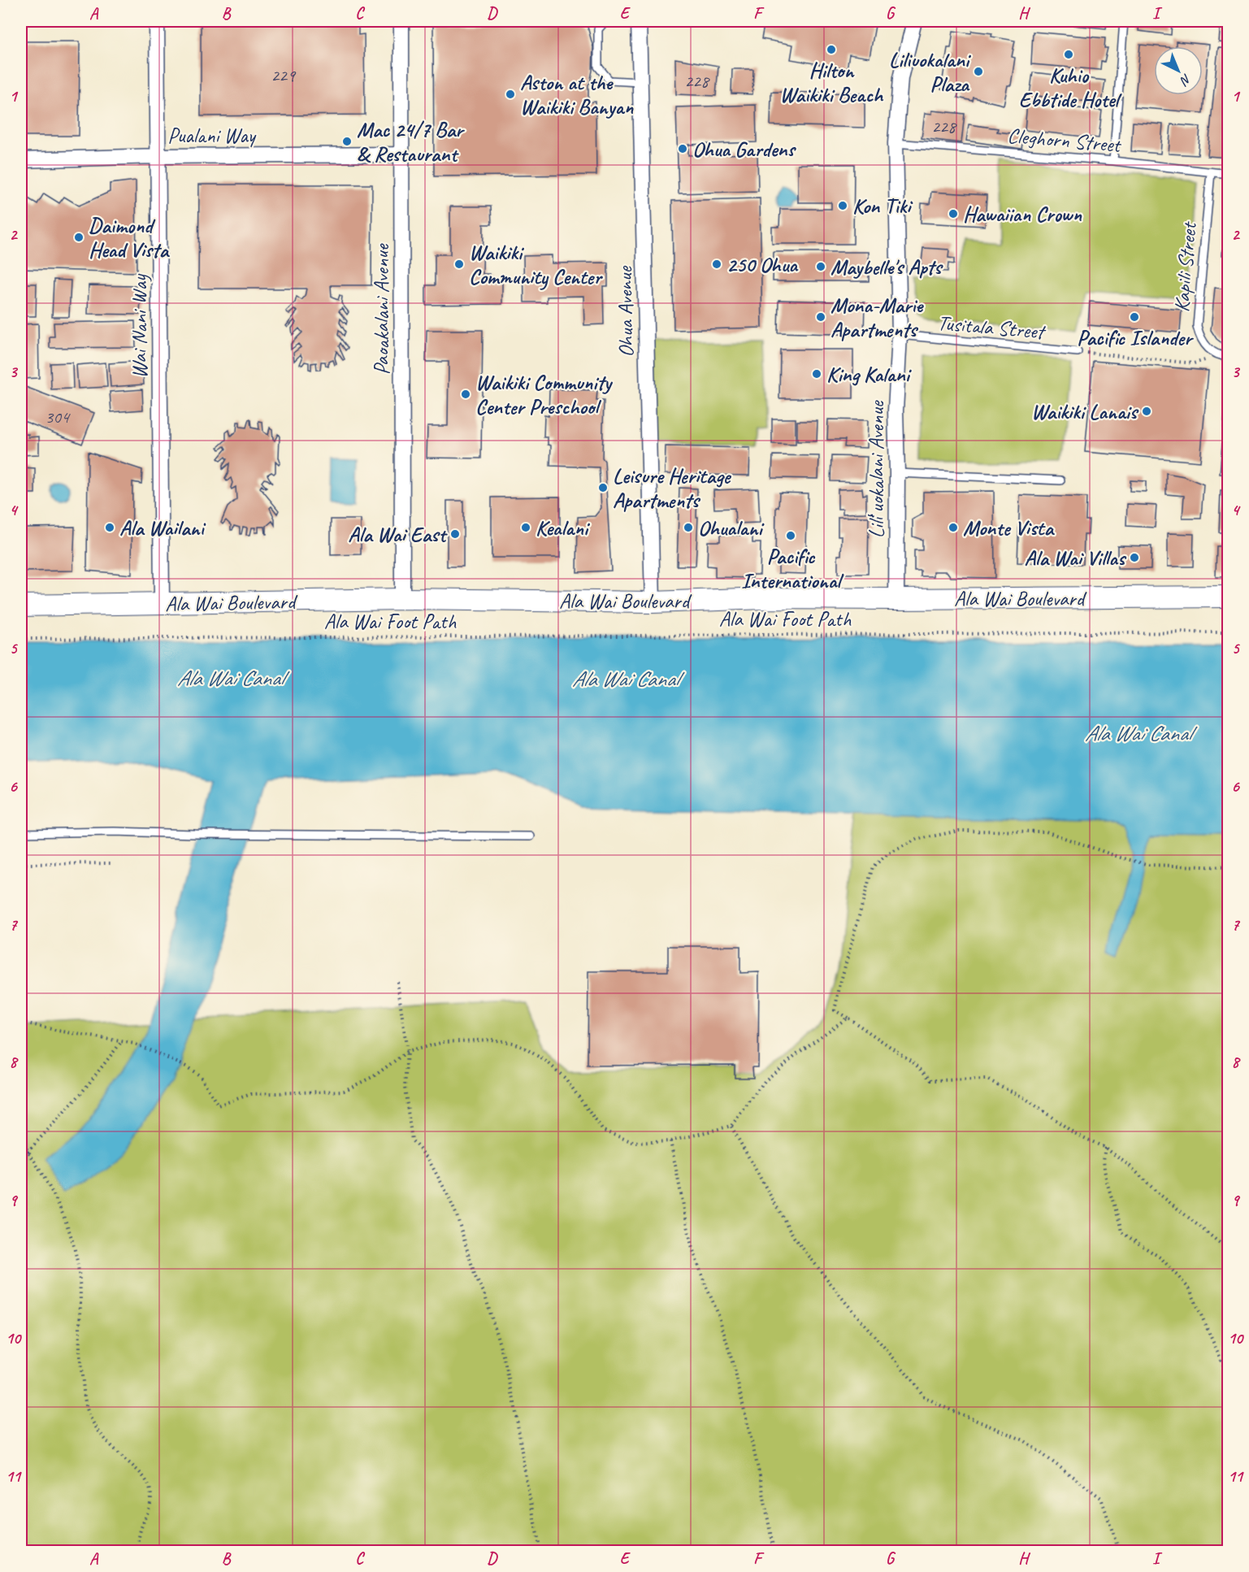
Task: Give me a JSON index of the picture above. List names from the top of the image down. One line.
{"streets":{"main road":["Ala Wai Boulevard"],"street":["Pualani Way","Paoakalani Avenue","Ohua Avenue","Wai Nani Way","Liliʻuokalani Avenue"],"lane":["Cleghorn Street","Kapili Street","Tusitala Street"],"path":["Ala Wai Foot Path"]},"crossings":[["Pualani Way","Paoakalani Avenue"],["Pualani Way","Wai Nani Way"],["Cleghorn Street","Kapili Street"],["Cleghorn Street","Liliʻuokalani Avenue"],["Paoakalani Avenue","Ala Wai Boulevard"],["Ohua Avenue","Ala Wai Boulevard"],["Wai Nani Way","Ala Wai Boulevard"],["Tusitala Street","Liliʻuokalani Avenue"],["Liliʻuokalani Avenue","Ala Wai Boulevard"]],"water":["Ala Wai Canal"],"places":["Hilton Waikiki Beach","Kuhio Ebbtide Hotel","Liliuokalani Plaza","Aston at the Waikiki Banyan","Mac 24/7 Bar & Restaurant","Ohua Gardens","Kon Tiki","Hawaiian Crown","Daimond Head Vista","Waikiki Community Center","250 Ohua","Maybelle's Apts","Mona-Marie Apartments","Pacific Islander","King Kalani","Waikiki Community Center Preschool","Waikiki Lanais","Leisure Heritage Apartments","Ala Wailani","Kealani","Ohualani","Monte Vista","Ala Wai East","Pacific International","Ala Wai Villas"],"house_numbers":["229","228","228","304"],"north":"bottom right","grid":{"columns":["A","B","C","D","E","F","G","H","I"],"rows":["1","2","3","4","5","6","7","8","9","10","11"]}}
